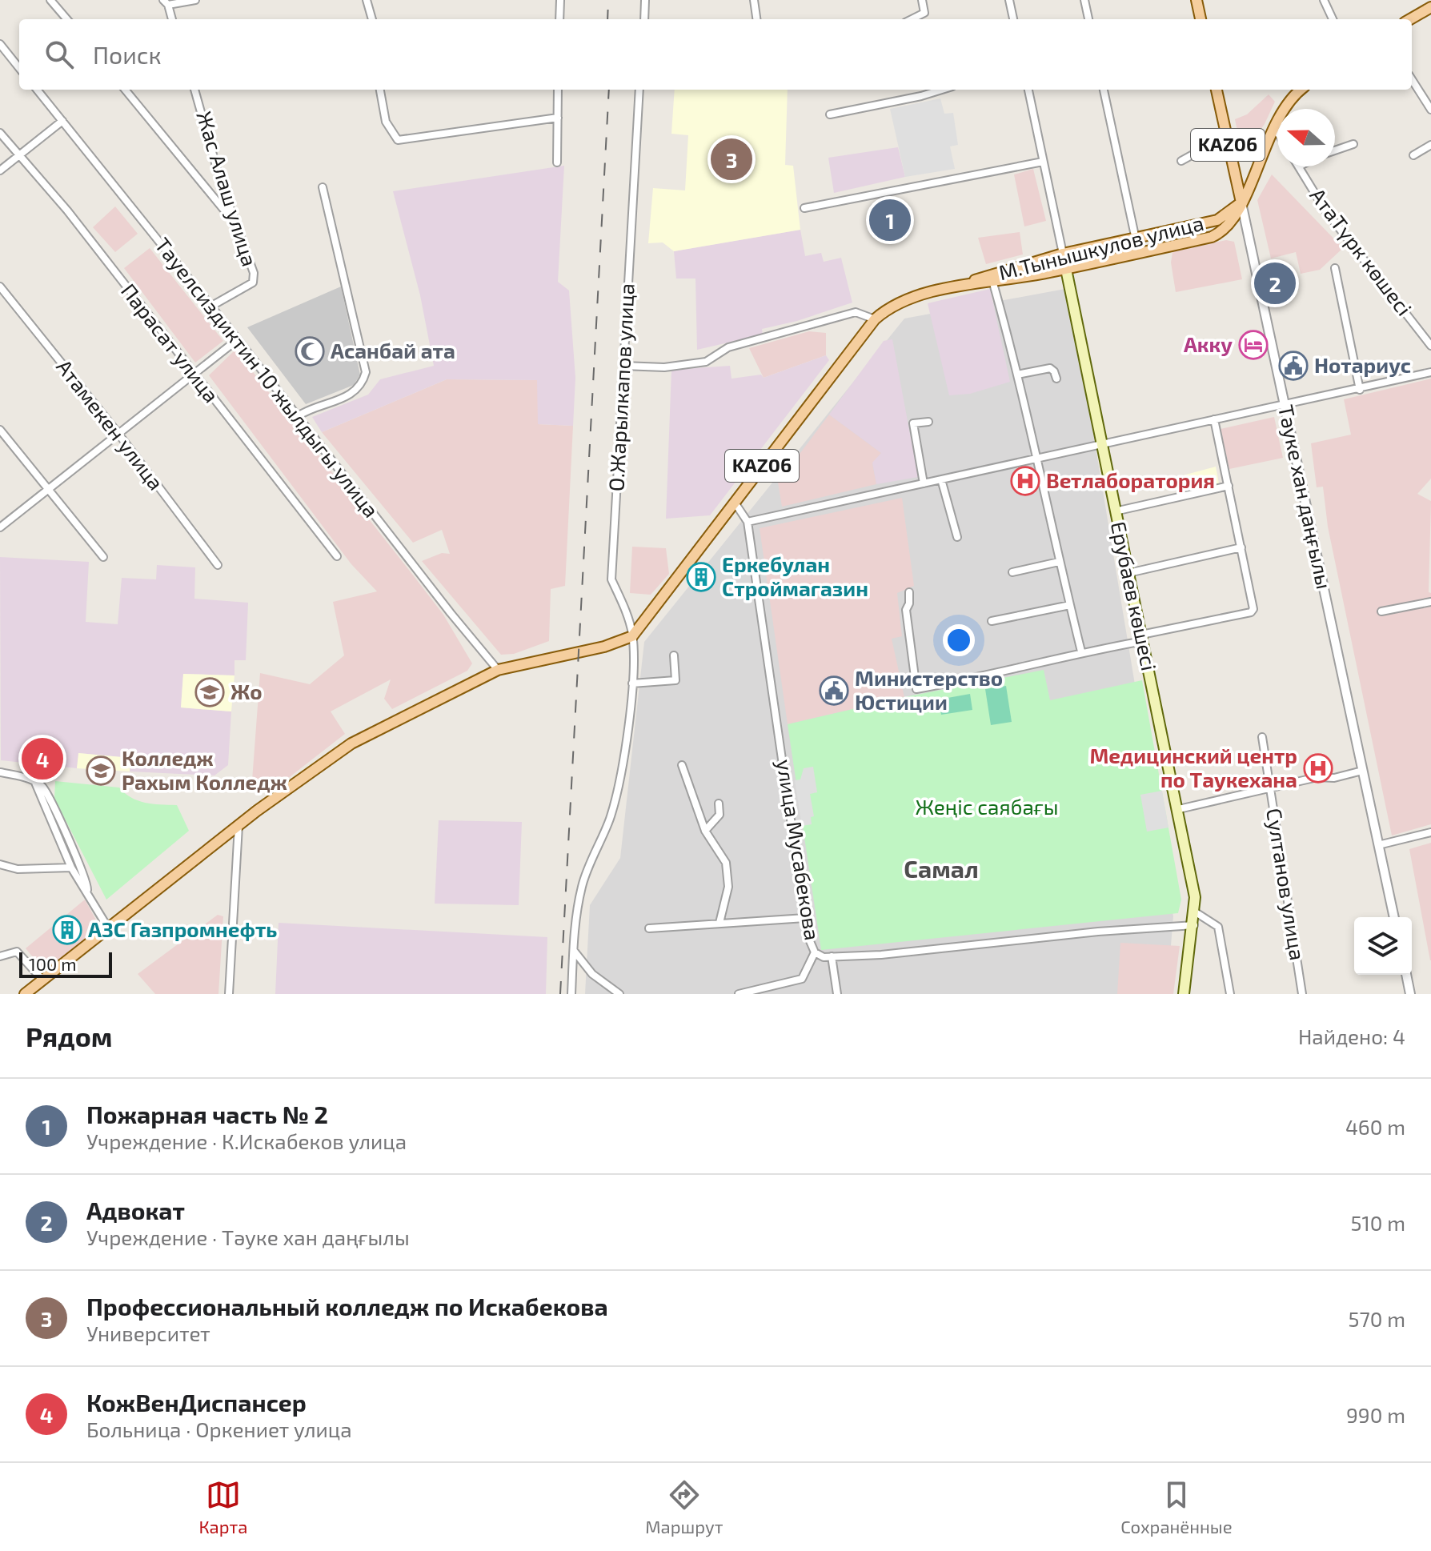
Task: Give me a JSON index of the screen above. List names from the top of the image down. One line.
{"streets":{"main road":["KАZ06","М.Тынышкулов улица","Ерубаев көшесі"],"street":["Жас Алаш улица","АтаТүрк көшесі","Парасат улица","Тауелсиздиктин 10 жылдыгы улица","О.Жарылкапов улица","Атамекен улица","Тәуке хан даңғылы","улица Мусабекова","Султанов улица"]},"crossings":[["KАZ06","М.Тынышкулов улица"],["KАZ06","Тәуке хан даңғылы"],["Жас Алаш улица","Тауелсиздиктин 10 жылдыгы улица"],["М.Тынышкулов улица","О.Жарылкапов улица"],["М.Тынышкулов улица","Тәуке хан даңғылы"],["М.Тынышкулов улица","Ерубаев көшесі"],["Ерубаев көшесі","улица Мусабекова"]],"districts":["Самал"],"parks":["Жеңіс саябағы"],"places":{"hotel":["Акку"],"mosque":["Асанбай ата"],"public building":["Нотариус","Министерство Юстиции"],"hospital":["Ветлаборатория","Медицинский центр по Таукехана"],"building":["Еркебулан Строймагазин","АЗС Газпромнефть"],"school or university":["Жо","Колледж Рахым Колледж"]},"scale_bar":"100 m","north":"left","page":{"search":"Поиск","pins":["3","1","2","4"],"scale":"100 m","heading":["Рядом","Найдено: 4"],"list":[{"mark":"1","name":"Пожарная часть № 2","note":"Учреждение · К.Искабеков улица","value":"460 m"},{"mark":"2","name":"Адвокат","note":"Учреждение · Тәуке хан даңғылы","value":"510 m"},{"mark":"3","name":"Профессиональный колледж по Искабекова","note":"Университет","value":"570 m"},{"mark":"4","name":"КожВенДиспансер","note":"Больница · Оркениет улица","value":"990 m"}],"nav":["Карта","Маршрут","Сохранённые"]}}
